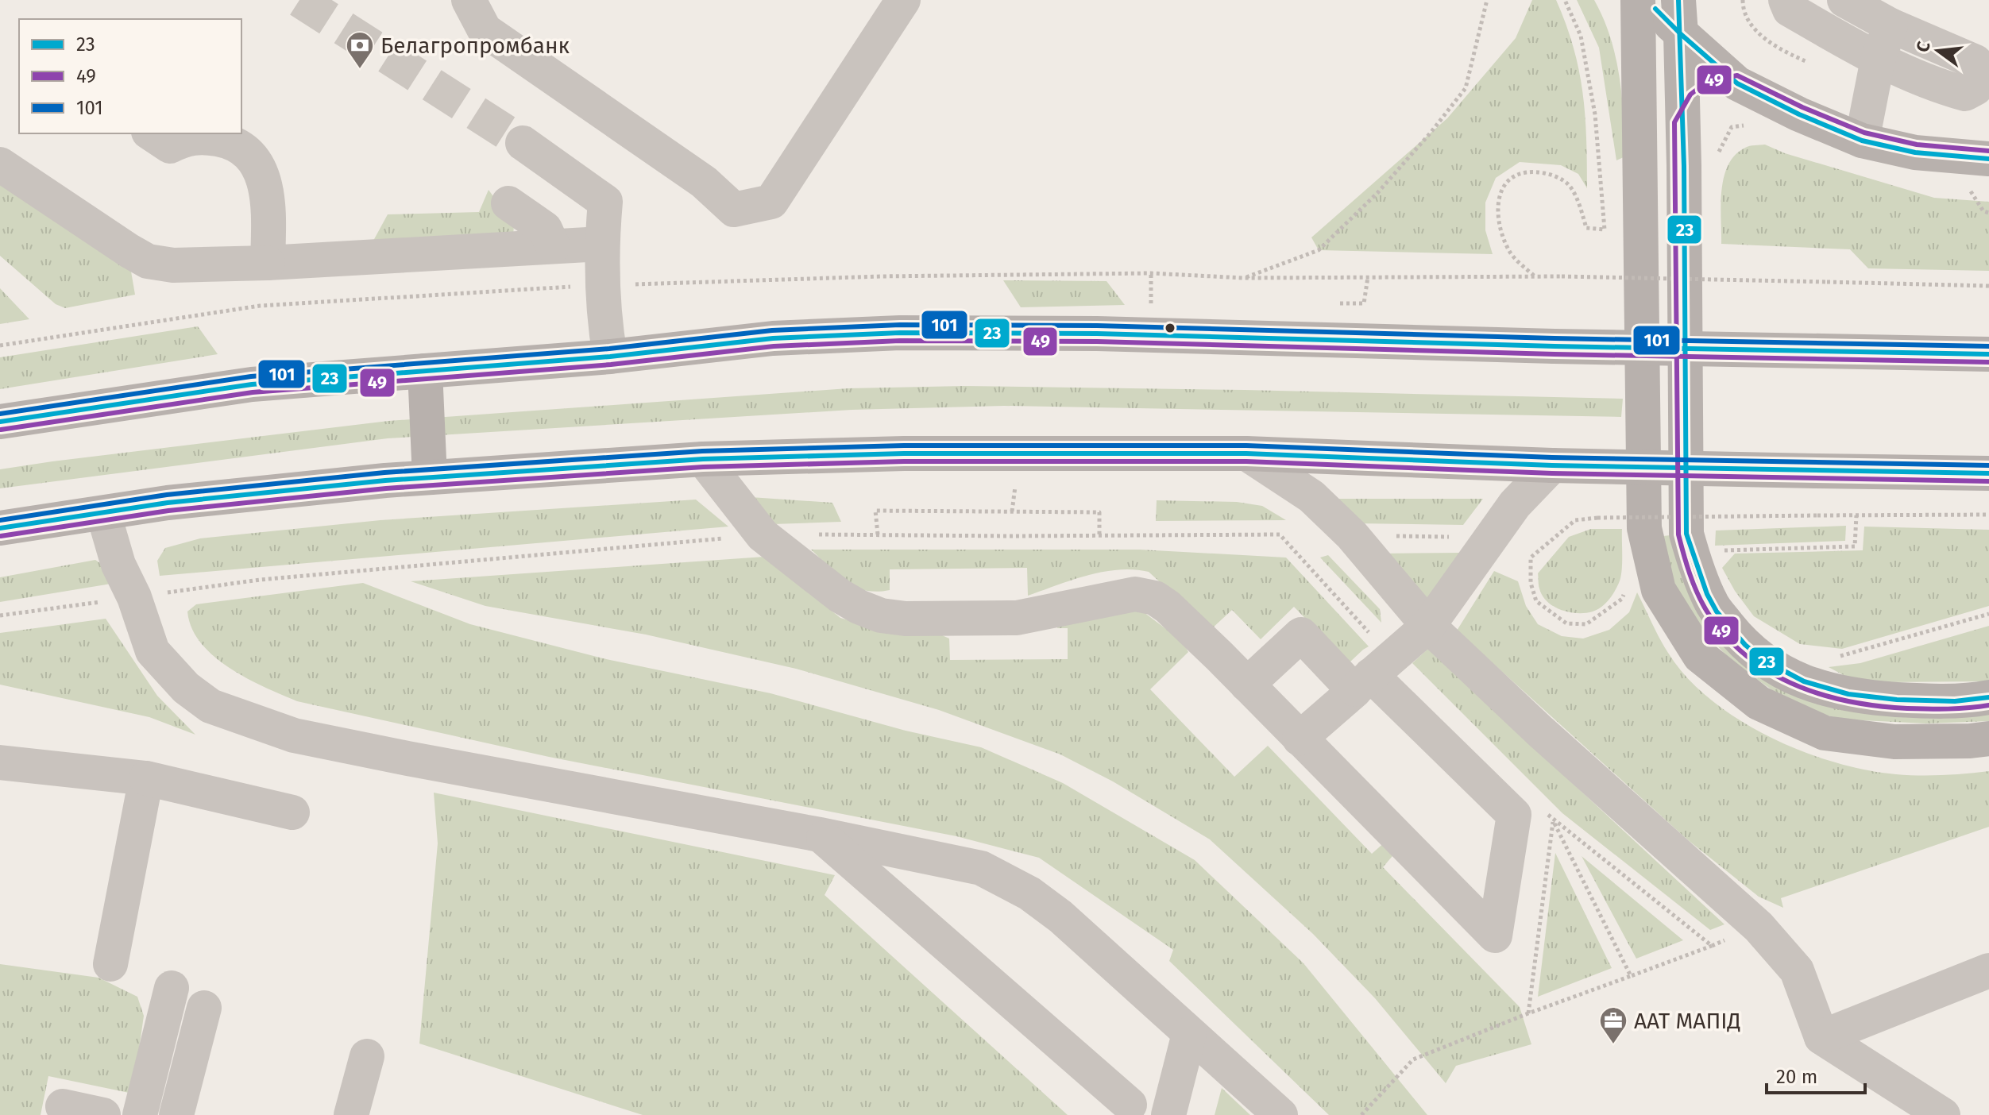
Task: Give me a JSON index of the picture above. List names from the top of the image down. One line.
{"places":{"bank":["Белагропромбанк"],"office":["ААТ МАПІД"]},"lines":["transit line 23","transit line 49","transit line 101"],"legend":["23","49","101"],"scale_bar":"20 m","north":"left"}
